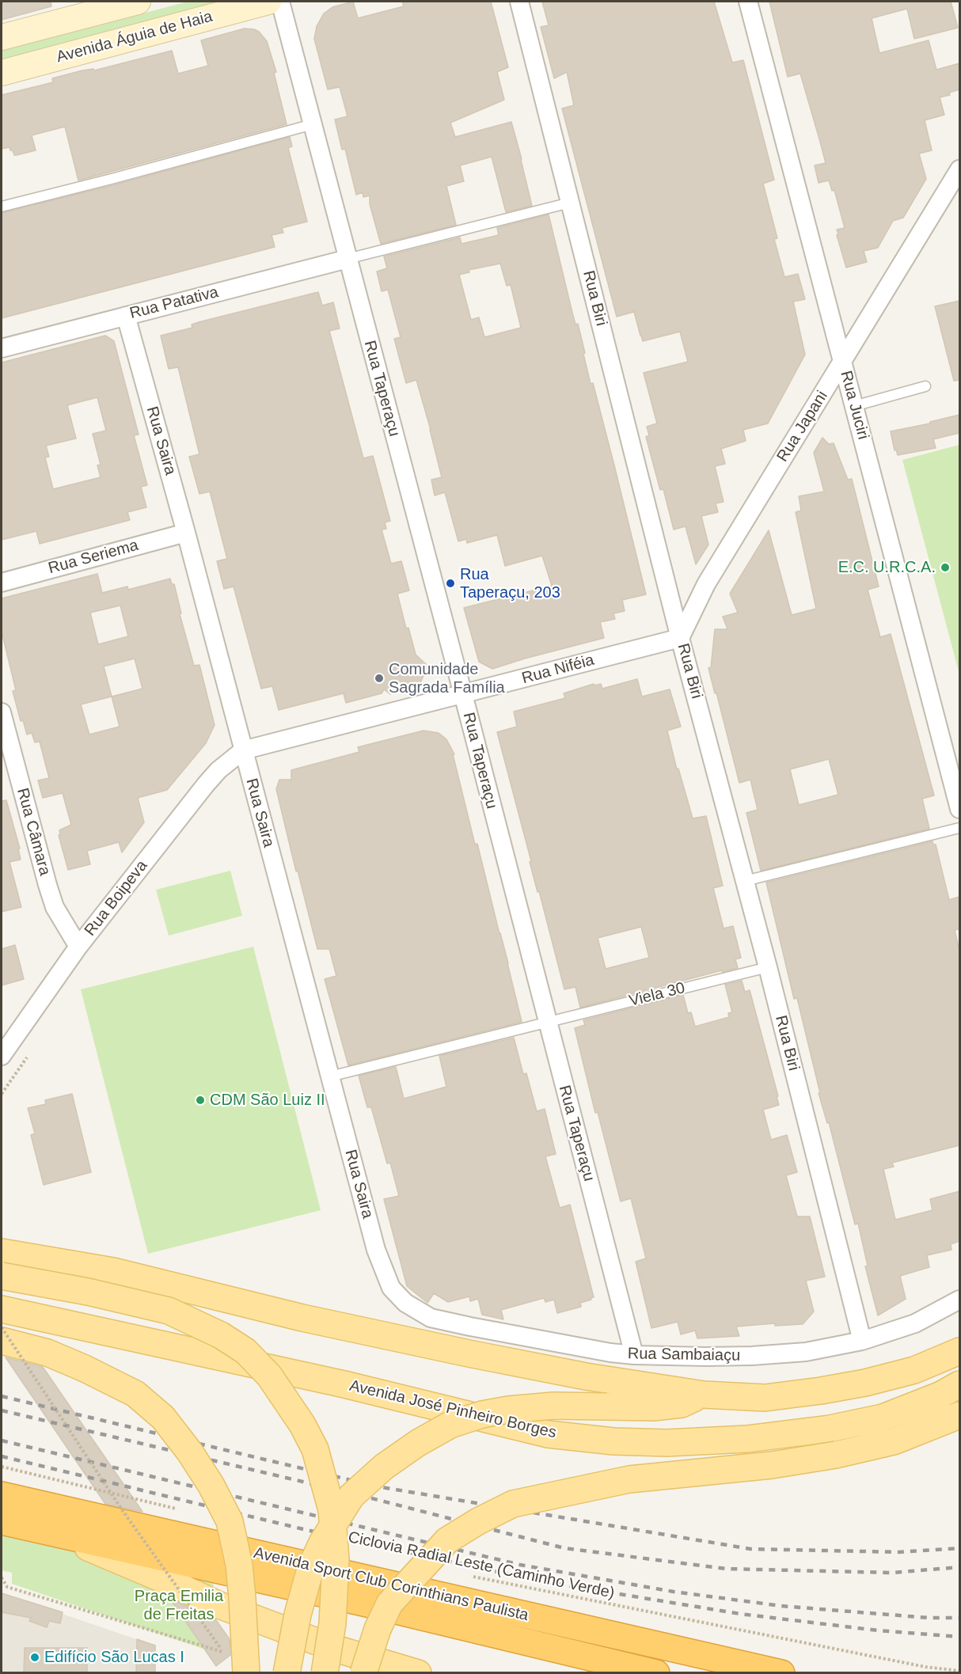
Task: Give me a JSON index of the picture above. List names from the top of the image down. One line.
{"streets":{"highway":["Avenida Sport Club Corinthians Paulista"],"main road":["Avenida Águia de Haia","Avenida José Pinheiro Borges"],"street":["Rua Biri","Rua Patativa","Rua Taperaçu","Rua Juciri","Rua Japani","Rua Saira","Rua Seriema","Rua Niféia","Rua Câmara","Rua Boipeva","Rua Sambaiaçu"],"lane":["Viela 30"],"path":["Ciclovia Radial Leste (Caminho Verde)"]},"crossings":[["Rua Biri","Rua Japani"],["Rua Biri","Rua Niféia"],["Rua Biri","Viela 30"],["Rua Biri","Rua Sambaiaçu"],["Rua Patativa","Rua Taperaçu"],["Rua Patativa","Rua Saira"],["Rua Taperaçu","Rua Niféia"],["Rua Taperaçu","Viela 30"],["Rua Taperaçu","Rua Sambaiaçu"],["Rua Juciri","Rua Japani"],["Rua Japani","Rua Niféia"],["Rua Saira","Rua Seriema"],["Rua Saira","Rua Niféia"],["Rua Saira","Rua Boipeva"],["Rua Saira","Viela 30"],["Rua Saira","Rua Sambaiaçu"],["Rua Niféia","Rua Boipeva"],["Rua Câmara","Rua Boipeva"]],"parks":["Praça Emilia de Freitas"],"places":["E.C. U.R.C.A.","Rua Taperaçu, 203","Comunidade Sagrada Família","CDM São Luiz II","Edifício São Lucas I"]}
